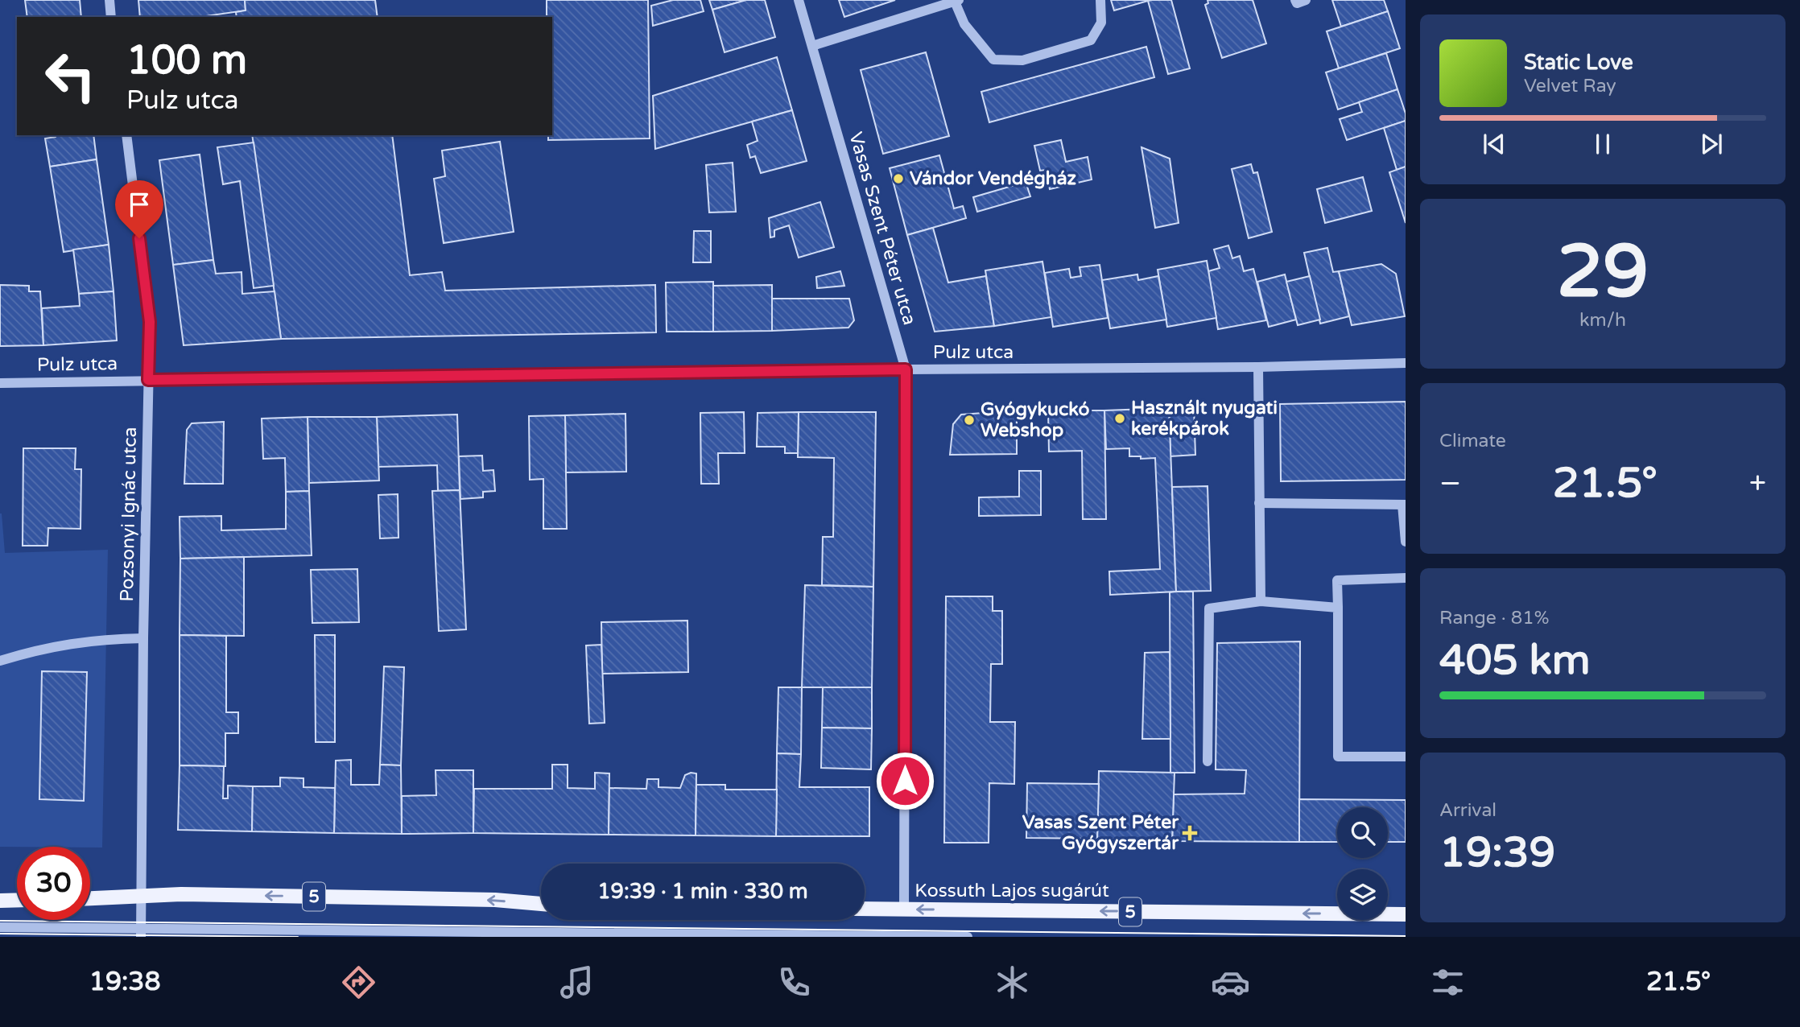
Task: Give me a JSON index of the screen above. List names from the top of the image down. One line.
{"streets":{"main road":["Kossuth Lajos sugárút","5"],"street":["Vasas Szent Péter utca","Pulz utca","Pozsonyi Ignác utca"]},"crossings":[["Vasas Szent Péter utca","Pulz utca"],["Vasas Szent Péter utca","Kossuth Lajos sugárút"],["Pulz utca","Pozsonyi Ignác utca"],["Pozsonyi Ignác utca","5"]],"one_way":["Kossuth Lajos sugárút"],"places":{"other":["Vándor Vendégház","Használt nyugati kerékpárok","Gyógykuckó Webshop"],"health":["Vasas Szent Péter Gyógyszertár"]},"page":{"turn":["100 m","Pulz utca"],"song":["Static Love","Velvet Ray"],"tile":[["29","km/h"],"Climate",["Range · 81%","405 km"],["Arrival","19:39"]],"heat":["−","21.5°","+"],"limit":"30","trip":"19:39 · 1 min · 330 m","tabs":["19:38","21.5°"]}}
